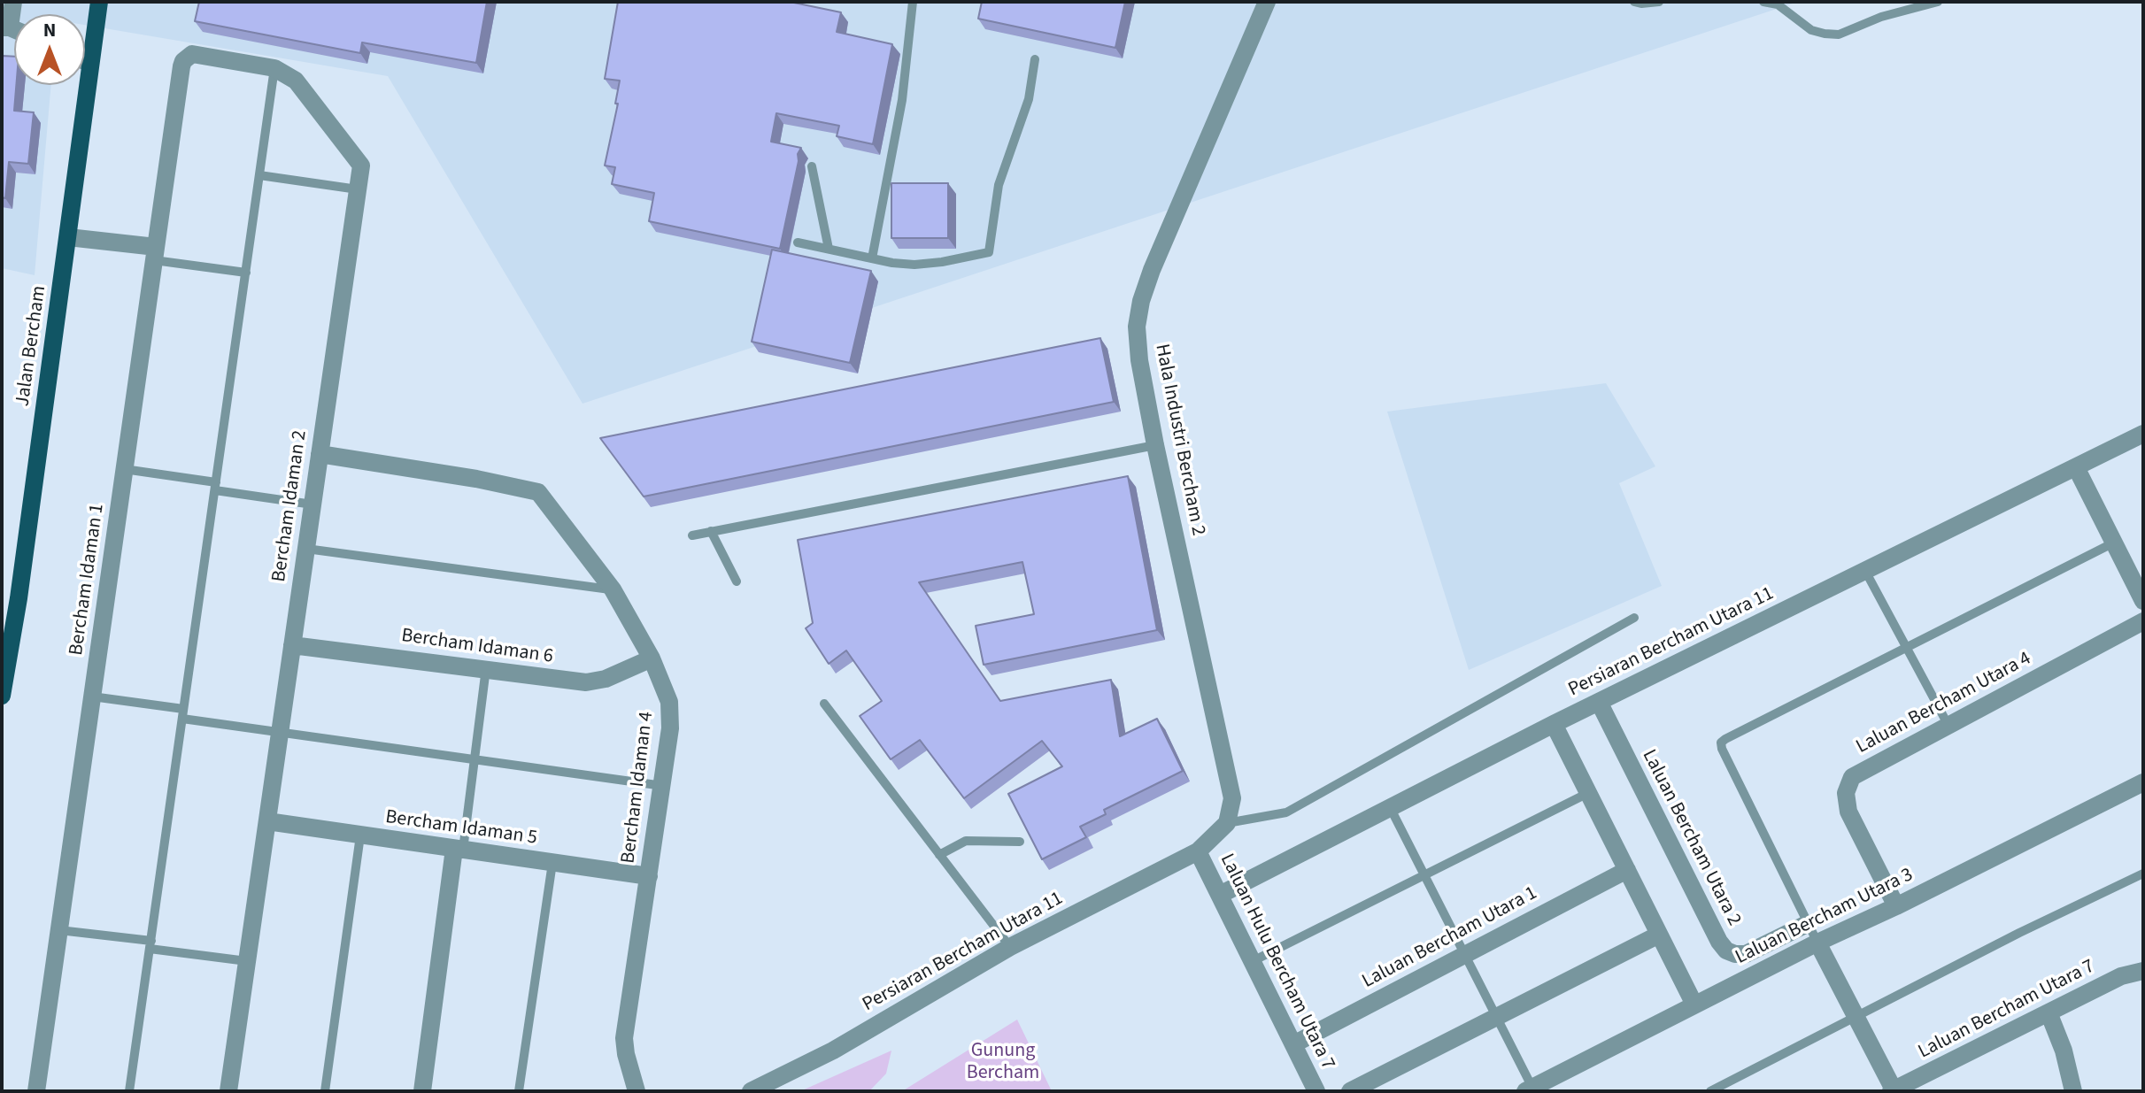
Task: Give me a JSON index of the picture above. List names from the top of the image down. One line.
{"streets":{"main road":["Jalan Bercham"],"street":["Hala Industri Bercham 2","Bercham Idaman 2","Bercham Idaman 1","Persiaran Bercham Utara 11","Bercham Idaman 6","Laluan Bercham Utara 4","Bercham Idaman 4","Bercham Idaman 5","Laluan Bercham Utara 2","Laluan Bercham Utara 3","Laluan Bercham Utara 1","Laluan Hulu Bercham Utara 7","Laluan Bercham Utara 7"]},"crossings":[["Bercham Idaman 2","Bercham Idaman 1"],["Bercham Idaman 2","Bercham Idaman 6"],["Bercham Idaman 2","Bercham Idaman 4"],["Bercham Idaman 2","Bercham Idaman 5"],["Persiaran Bercham Utara 11","Laluan Bercham Utara 2"],["Persiaran Bercham Utara 11","Laluan Hulu Bercham Utara 7"],["Bercham Idaman 6","Bercham Idaman 4"],["Laluan Bercham Utara 4","Laluan Bercham Utara 3"],["Bercham Idaman 4","Bercham Idaman 5"],["Laluan Bercham Utara 1","Laluan Hulu Bercham Utara 7"]],"parks":["Gunung Bercham"],"north":"top"}
